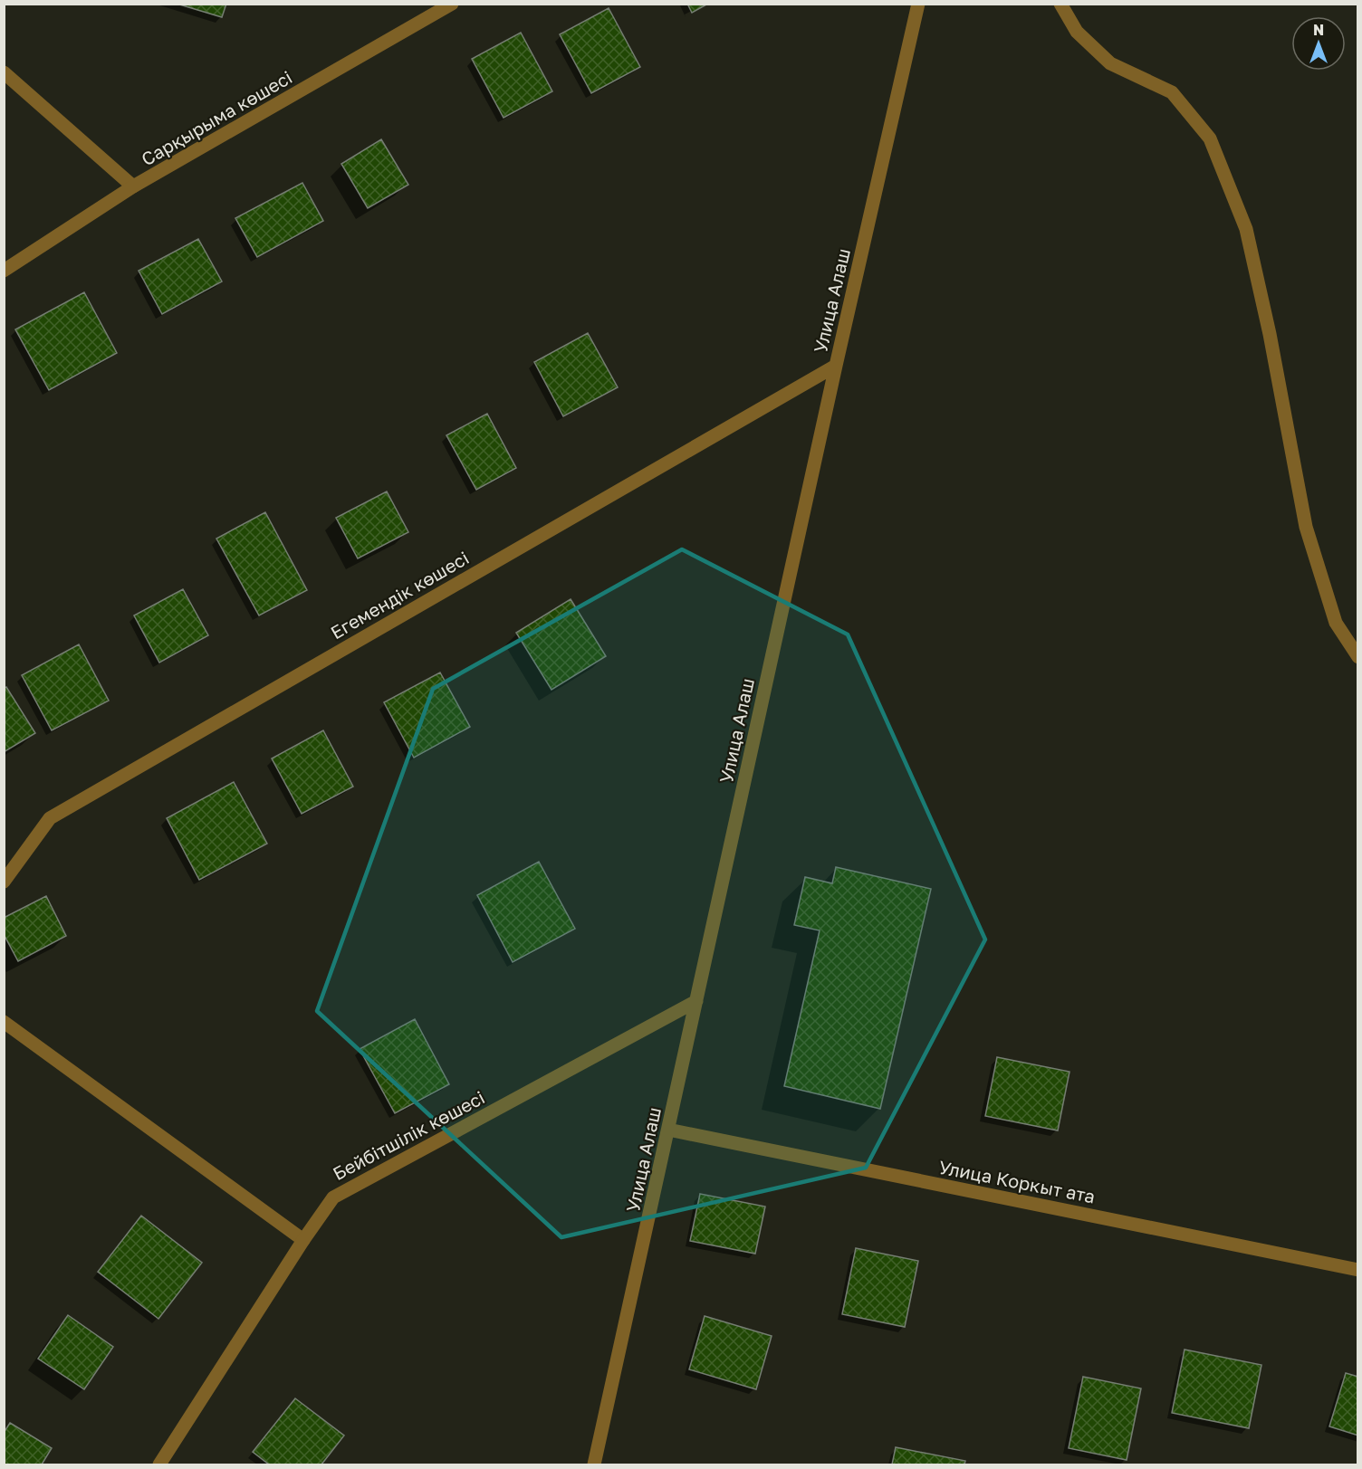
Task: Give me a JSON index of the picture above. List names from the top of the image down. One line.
{"streets":{"street":["Сарқырыма көшесі","Улица Алаш","Егемендік көшесі","Бейбітшілік көшесі","Улица Коркыт ата"]},"crossings":[["Улица Алаш","Егемендік көшесі"],["Улица Алаш","Бейбітшілік көшесі"],["Улица Алаш","Улица Коркыт ата"]],"north":"top"}
